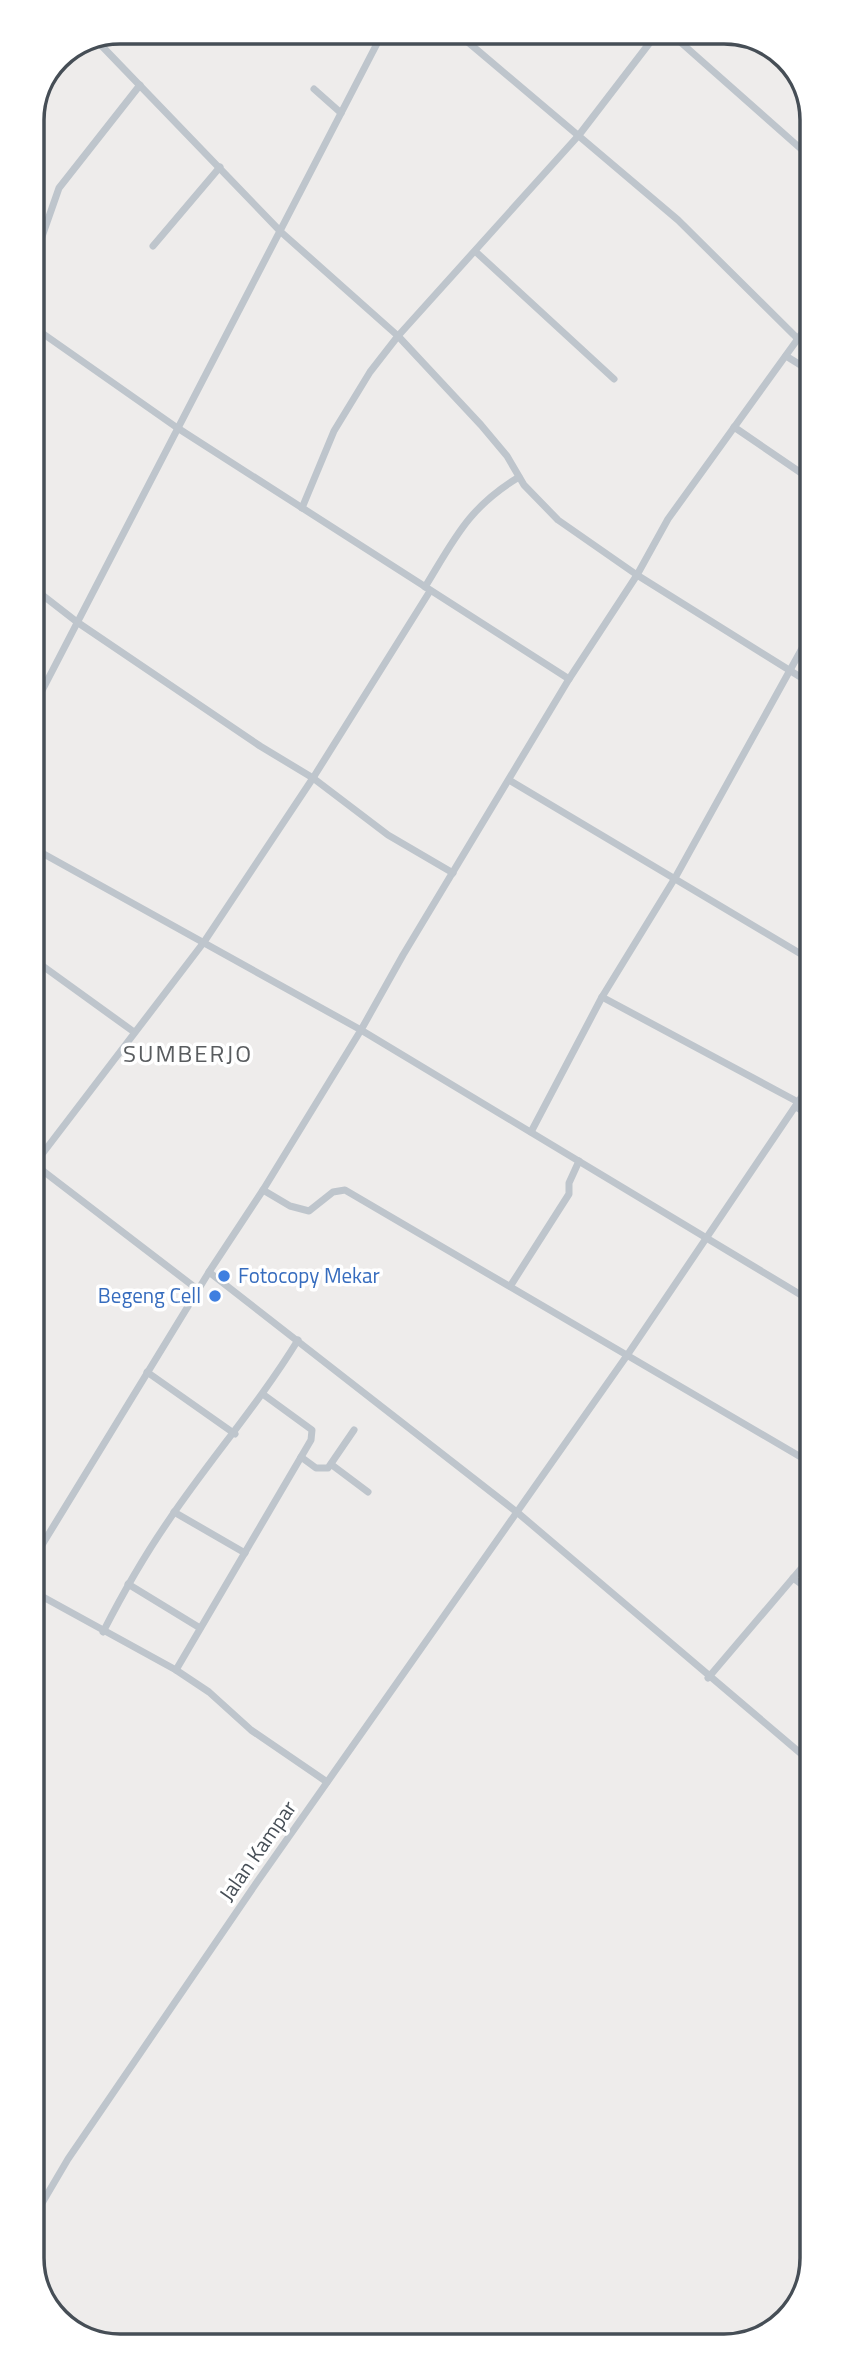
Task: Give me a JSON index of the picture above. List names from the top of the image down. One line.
{"streets":{"street":["Jalan Kampar"]},"districts":["SUMBERJO"],"places":["Fotocopy Mekar","Begeng Cell"]}
